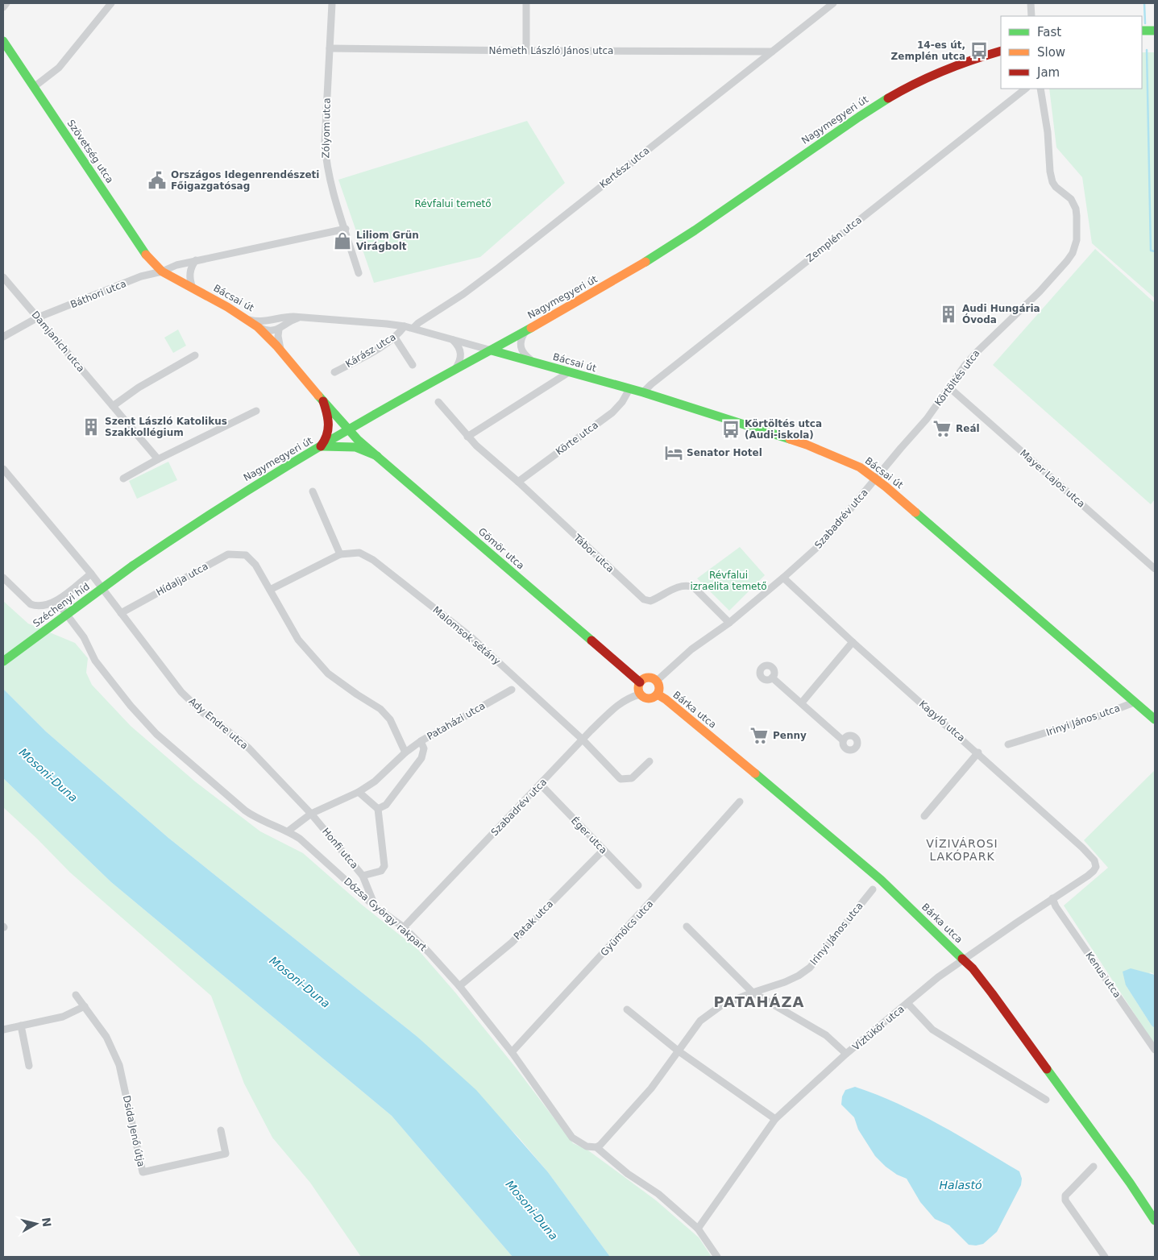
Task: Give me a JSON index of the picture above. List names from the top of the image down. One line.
{"streets":{"main road":["Nagymegyeri út","Szövetség utca","Bácsai út","Gömör utca","Széchenyi híd","Bárka utca"],"street":["Németh László János utca","Zólyom utca","Kertész utca","Zemplén utca","Báthori utca","Damjanich utca","Kárász utca","Körtöltés utca","Körte utca","Mayer Lajos utca","Szabadrév utca","Tábor utca","Hídalja utca","Malomsok sétány","Irinyi János utca","Pataházi utca","Kagyló utca","Ady Endre utca","Éger utca","Honfi utca","Dózsa György rakpart","Patak utca","Gyümölcs utca","Kenus utca","Víztükör utca","Dsida Jenő útja"]},"crossings":[["Németh László János utca","Zólyom utca"],["Németh László János utca","Kertész utca"],["Nagymegyeri út","Bácsai út"],["Nagymegyeri út","Gömör utca"],["Nagymegyeri út","Széchenyi híd"],["Zólyom utca","Báthori utca"],["Szövetség utca","Báthori utca"],["Szövetség utca","Bácsai út"],["Kertész utca","Bácsai út"],["Zemplén utca","Bácsai út"],["Báthori utca","Bácsai út"],["Báthori utca","Damjanich utca"],["Bácsai út","Kárász utca"],["Bácsai út","Körtöltés utca"],["Bácsai út","Körte utca"],["Bácsai út","Szabadrév utca"],["Bácsai út","Gömör utca"],["Bácsai út","Irinyi János utca"],["Körtöltés utca","Mayer Lajos utca"],["Körtöltés utca","Szabadrév utca"],["Körte utca","Tábor utca"],["Szabadrév utca","Gömör utca"],["Szabadrév utca","Tábor utca"],["Szabadrév utca","Malomsok sétány"],["Szabadrév utca","Bárka utca"],["Szabadrév utca","Kagyló utca"],["Szabadrév utca","Éger utca"],["Szabadrév utca","Dózsa György rakpart"],["Gömör utca","Bárka utca"],["Hídalja utca","Malomsok sétány"],["Hídalja utca","Ady Endre utca"],["Bárka utca","Víztükör utca"],["Irinyi János utca","Dózsa György rakpart"],["Kagyló utca","Víztükör utca"],["Ady Endre utca","Honfi utca"],["Éger utca","Patak utca"],["Honfi utca","Dózsa György rakpart"],["Dózsa György rakpart","Patak utca"],["Dózsa György rakpart","Gyümölcs utca"],["Dózsa György rakpart","Víztükör utca"],["Kenus utca","Víztükör utca"]],"districts":["VÍZIVÁROSI LAKÓPARK","PATAHÁZA"],"water":["Mosoni-Duna","Halastó"],"parks":["Révfalui temető","Révfalui izraelita temető"],"places":{"bus stop":["14-es út, Zemplén utca","Körtöltés utca (Audi-iskola)"],"public building":["Országos Idegenrendészeti Főigazgatósag"],"shop":["Liliom Grün Virágbolt"],"building":["Audi Hungária Óvoda","Szent László Katolikus Szakkollégium"],"supermarket":["Reál","Penny"],"hotel":["Senator Hotel"]},"legend":["Fast","Slow","Jam"],"north":"right"}
